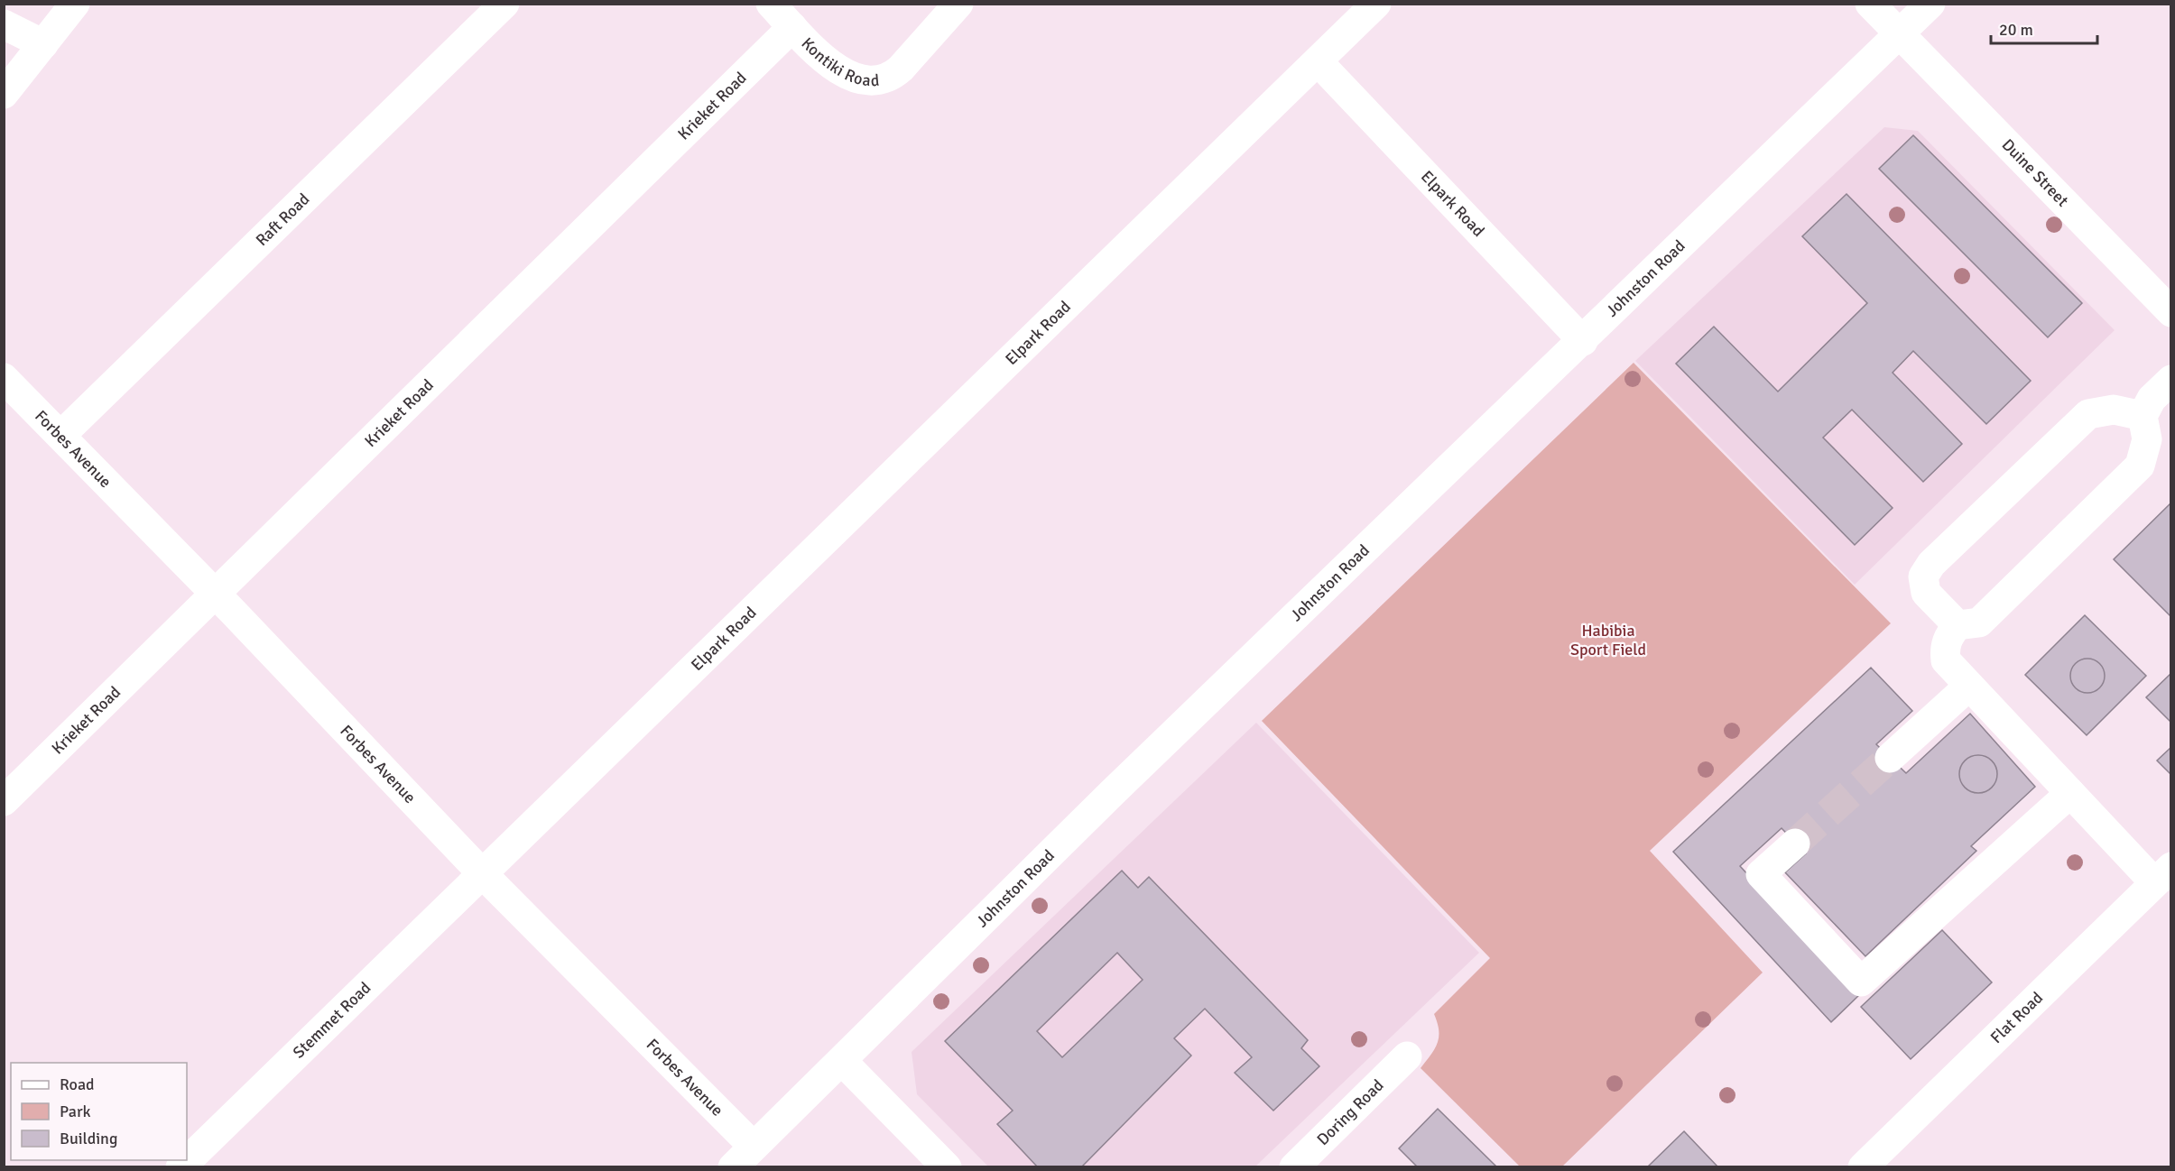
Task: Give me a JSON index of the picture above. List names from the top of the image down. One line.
{"streets":{"street":["Kontiki Road","Krieket Road","Duine Street","Elpark Road","Raft Road","Johnston Road","Forbes Avenue","Flat Road","Stemmet Road","Doring Road"]},"crossings":[["Kontiki Road","Krieket Road"],["Krieket Road","Forbes Avenue"],["Duine Street","Johnston Road"],["Elpark Road","Johnston Road"],["Elpark Road","Forbes Avenue"],["Elpark Road","Stemmet Road"],["Raft Road","Forbes Avenue"],["Johnston Road","Forbes Avenue"],["Forbes Avenue","Stemmet Road"]],"parks":["Habibia Sport Field"],"legend":["Road","Park","Building"],"scale_bar":"20 m"}
